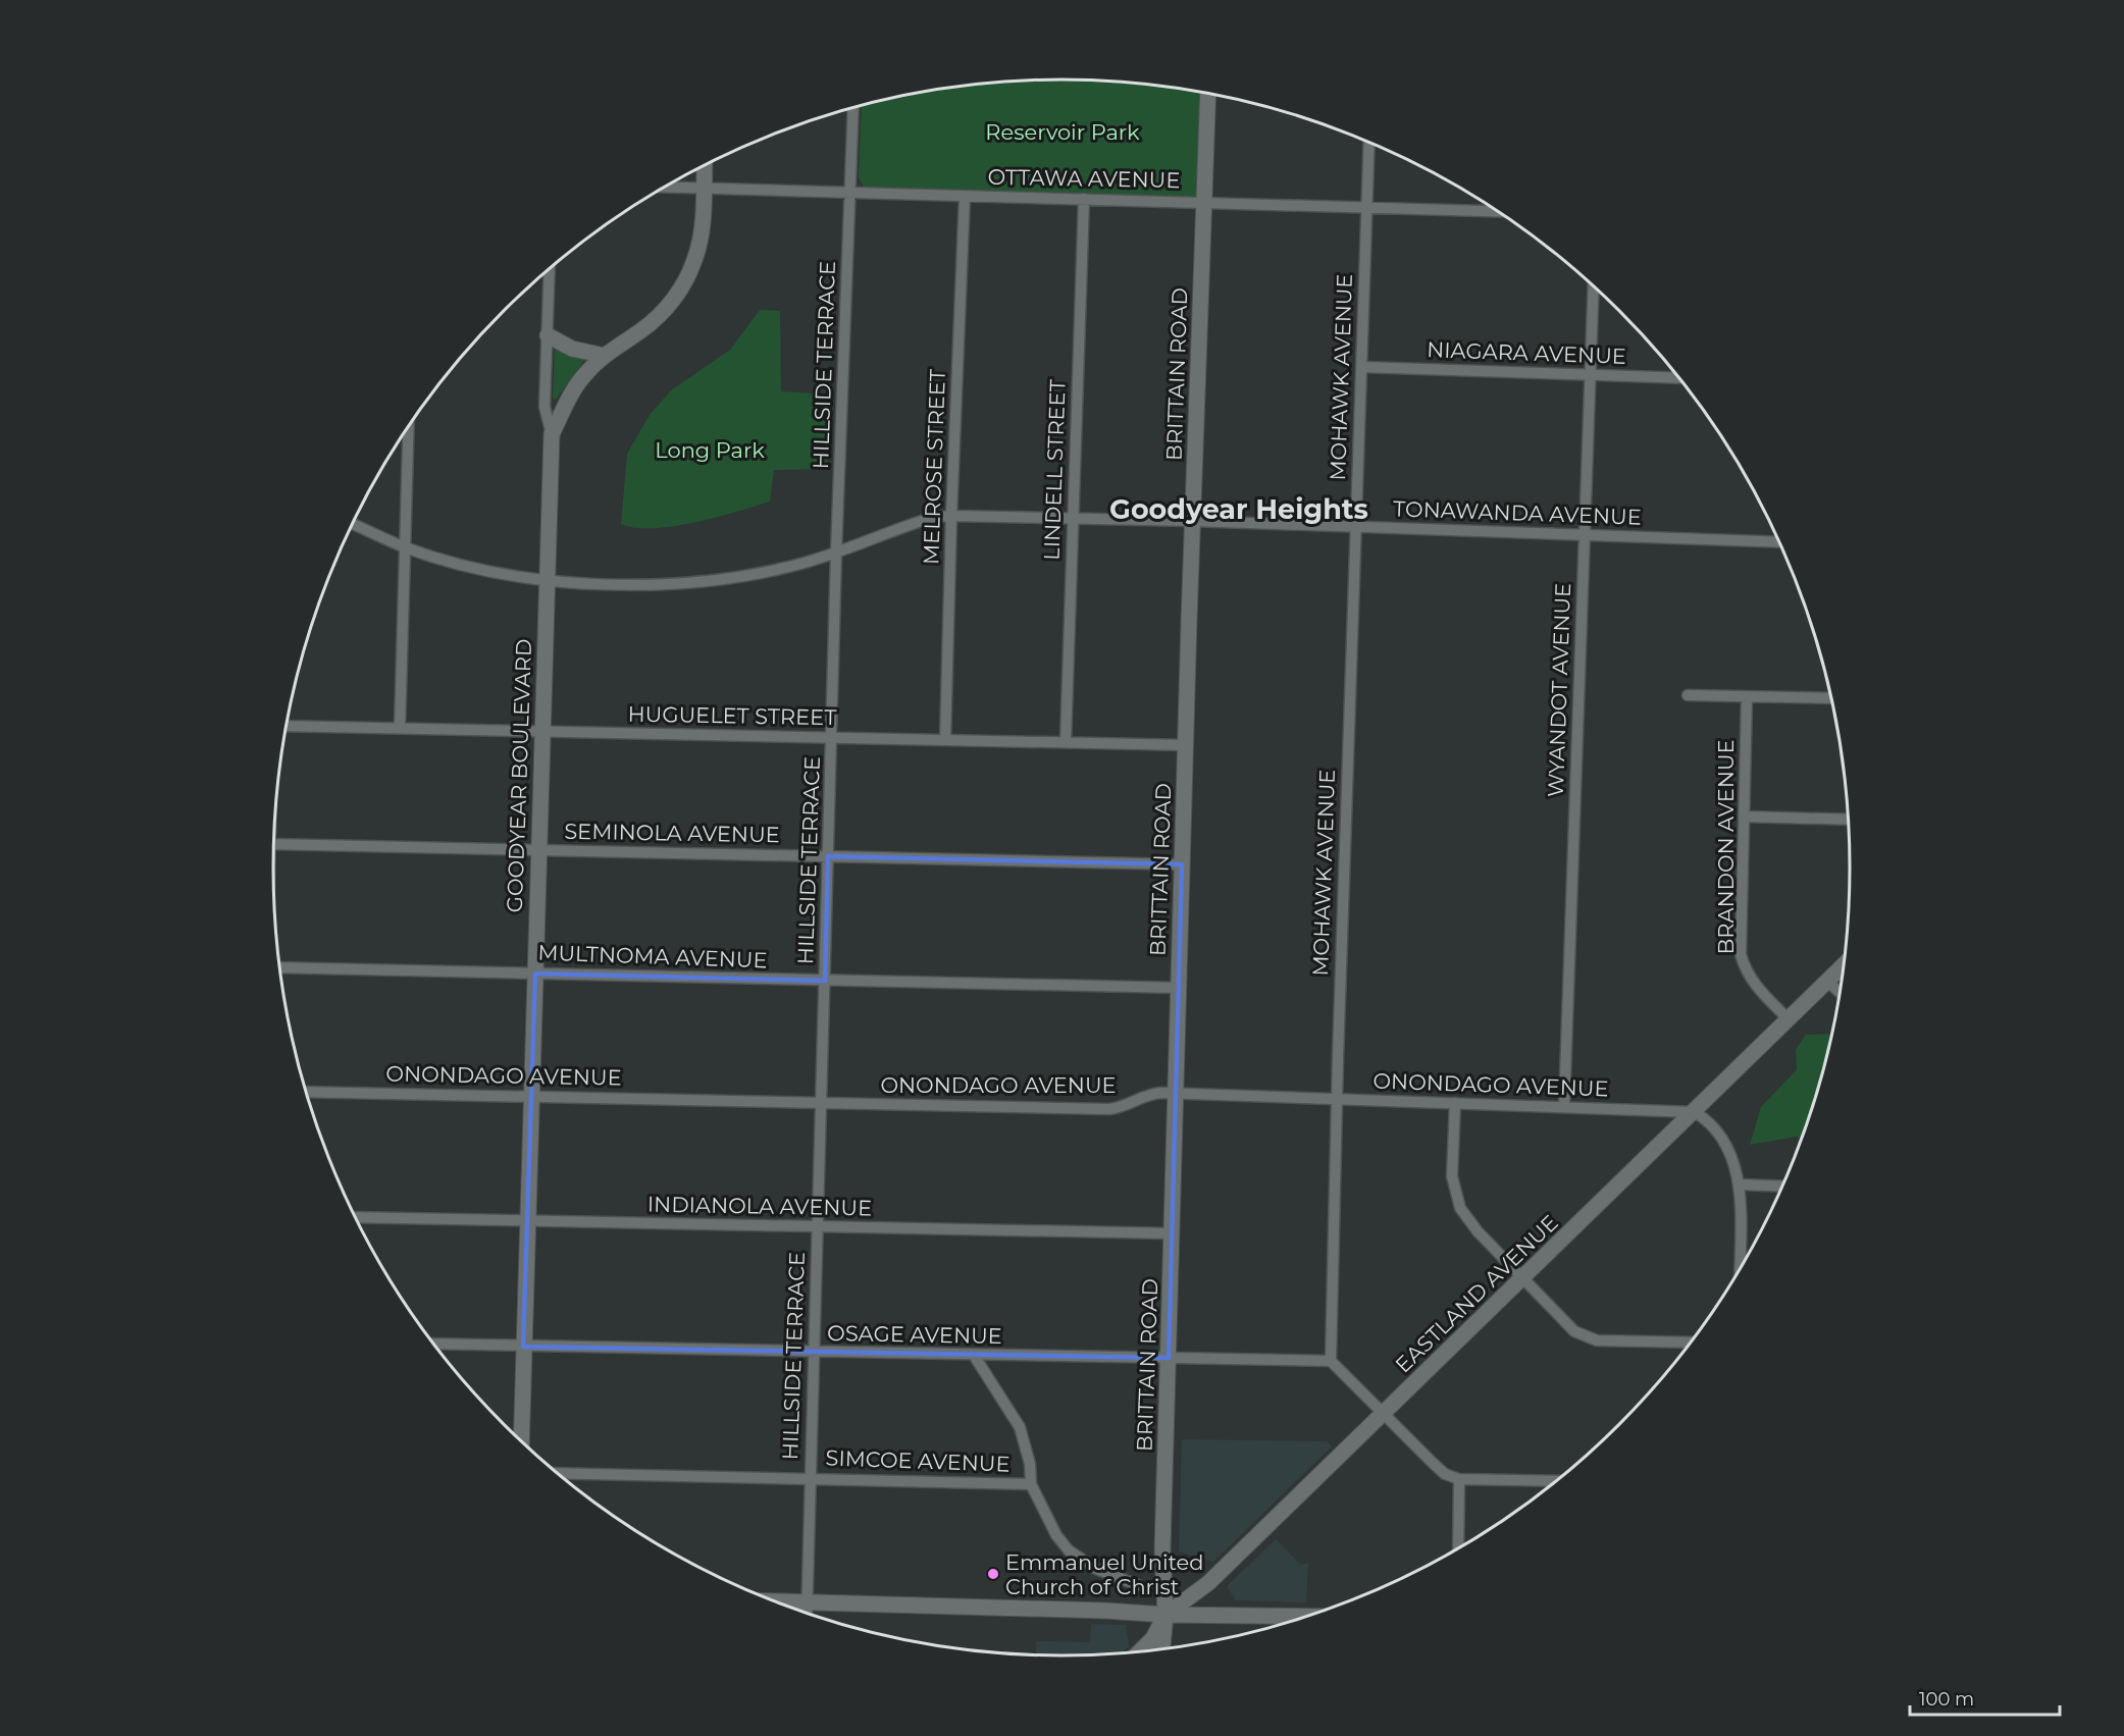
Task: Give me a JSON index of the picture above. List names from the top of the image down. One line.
{"streets":{"street":["OTTAWA AVENUE","NIAGARA AVENUE","HILLSIDE TERRACE","BRITTAIN ROAD","MOHAWK AVENUE","MELROSE STREET","LINDELL STREET","TONAWANDA AVENUE","WYANDOT AVENUE","HUGUELET STREET","GOODYEAR BOULEVARD","SEMINOLA AVENUE","BRANDON AVENUE","MULTNOMA AVENUE","ONONDAGO AVENUE","INDIANOLA AVENUE","EASTLAND AVENUE","OSAGE AVENUE","SIMCOE AVENUE"]},"crossings":[["OTTAWA AVENUE","HILLSIDE TERRACE"],["OTTAWA AVENUE","BRITTAIN ROAD"],["OTTAWA AVENUE","MOHAWK AVENUE"],["OTTAWA AVENUE","MELROSE STREET"],["OTTAWA AVENUE","LINDELL STREET"],["OTTAWA AVENUE","GOODYEAR BOULEVARD"],["NIAGARA AVENUE","MOHAWK AVENUE"],["NIAGARA AVENUE","WYANDOT AVENUE"],["HILLSIDE TERRACE","TONAWANDA AVENUE"],["HILLSIDE TERRACE","HUGUELET STREET"],["HILLSIDE TERRACE","SEMINOLA AVENUE"],["HILLSIDE TERRACE","MULTNOMA AVENUE"],["HILLSIDE TERRACE","ONONDAGO AVENUE"],["HILLSIDE TERRACE","INDIANOLA AVENUE"],["HILLSIDE TERRACE","OSAGE AVENUE"],["HILLSIDE TERRACE","SIMCOE AVENUE"],["BRITTAIN ROAD","TONAWANDA AVENUE"],["BRITTAIN ROAD","HUGUELET STREET"],["BRITTAIN ROAD","SEMINOLA AVENUE"],["BRITTAIN ROAD","MULTNOMA AVENUE"],["BRITTAIN ROAD","ONONDAGO AVENUE"],["BRITTAIN ROAD","INDIANOLA AVENUE"],["BRITTAIN ROAD","EASTLAND AVENUE"],["BRITTAIN ROAD","OSAGE AVENUE"],["MOHAWK AVENUE","TONAWANDA AVENUE"],["MOHAWK AVENUE","ONONDAGO AVENUE"],["MOHAWK AVENUE","OSAGE AVENUE"],["MELROSE STREET","TONAWANDA AVENUE"],["MELROSE STREET","HUGUELET STREET"],["LINDELL STREET","TONAWANDA AVENUE"],["LINDELL STREET","HUGUELET STREET"],["TONAWANDA AVENUE","WYANDOT AVENUE"],["TONAWANDA AVENUE","GOODYEAR BOULEVARD"],["WYANDOT AVENUE","ONONDAGO AVENUE"],["HUGUELET STREET","GOODYEAR BOULEVARD"],["GOODYEAR BOULEVARD","SEMINOLA AVENUE"],["GOODYEAR BOULEVARD","MULTNOMA AVENUE"],["GOODYEAR BOULEVARD","ONONDAGO AVENUE"],["GOODYEAR BOULEVARD","INDIANOLA AVENUE"],["GOODYEAR BOULEVARD","OSAGE AVENUE"],["BRANDON AVENUE","EASTLAND AVENUE"],["ONONDAGO AVENUE","EASTLAND AVENUE"]],"districts":["Goodyear Heights"],"parks":["Reservoir Park","Long Park"],"places":["Emmanuel United Church of Christ"],"scale_bar":"100 m"}
